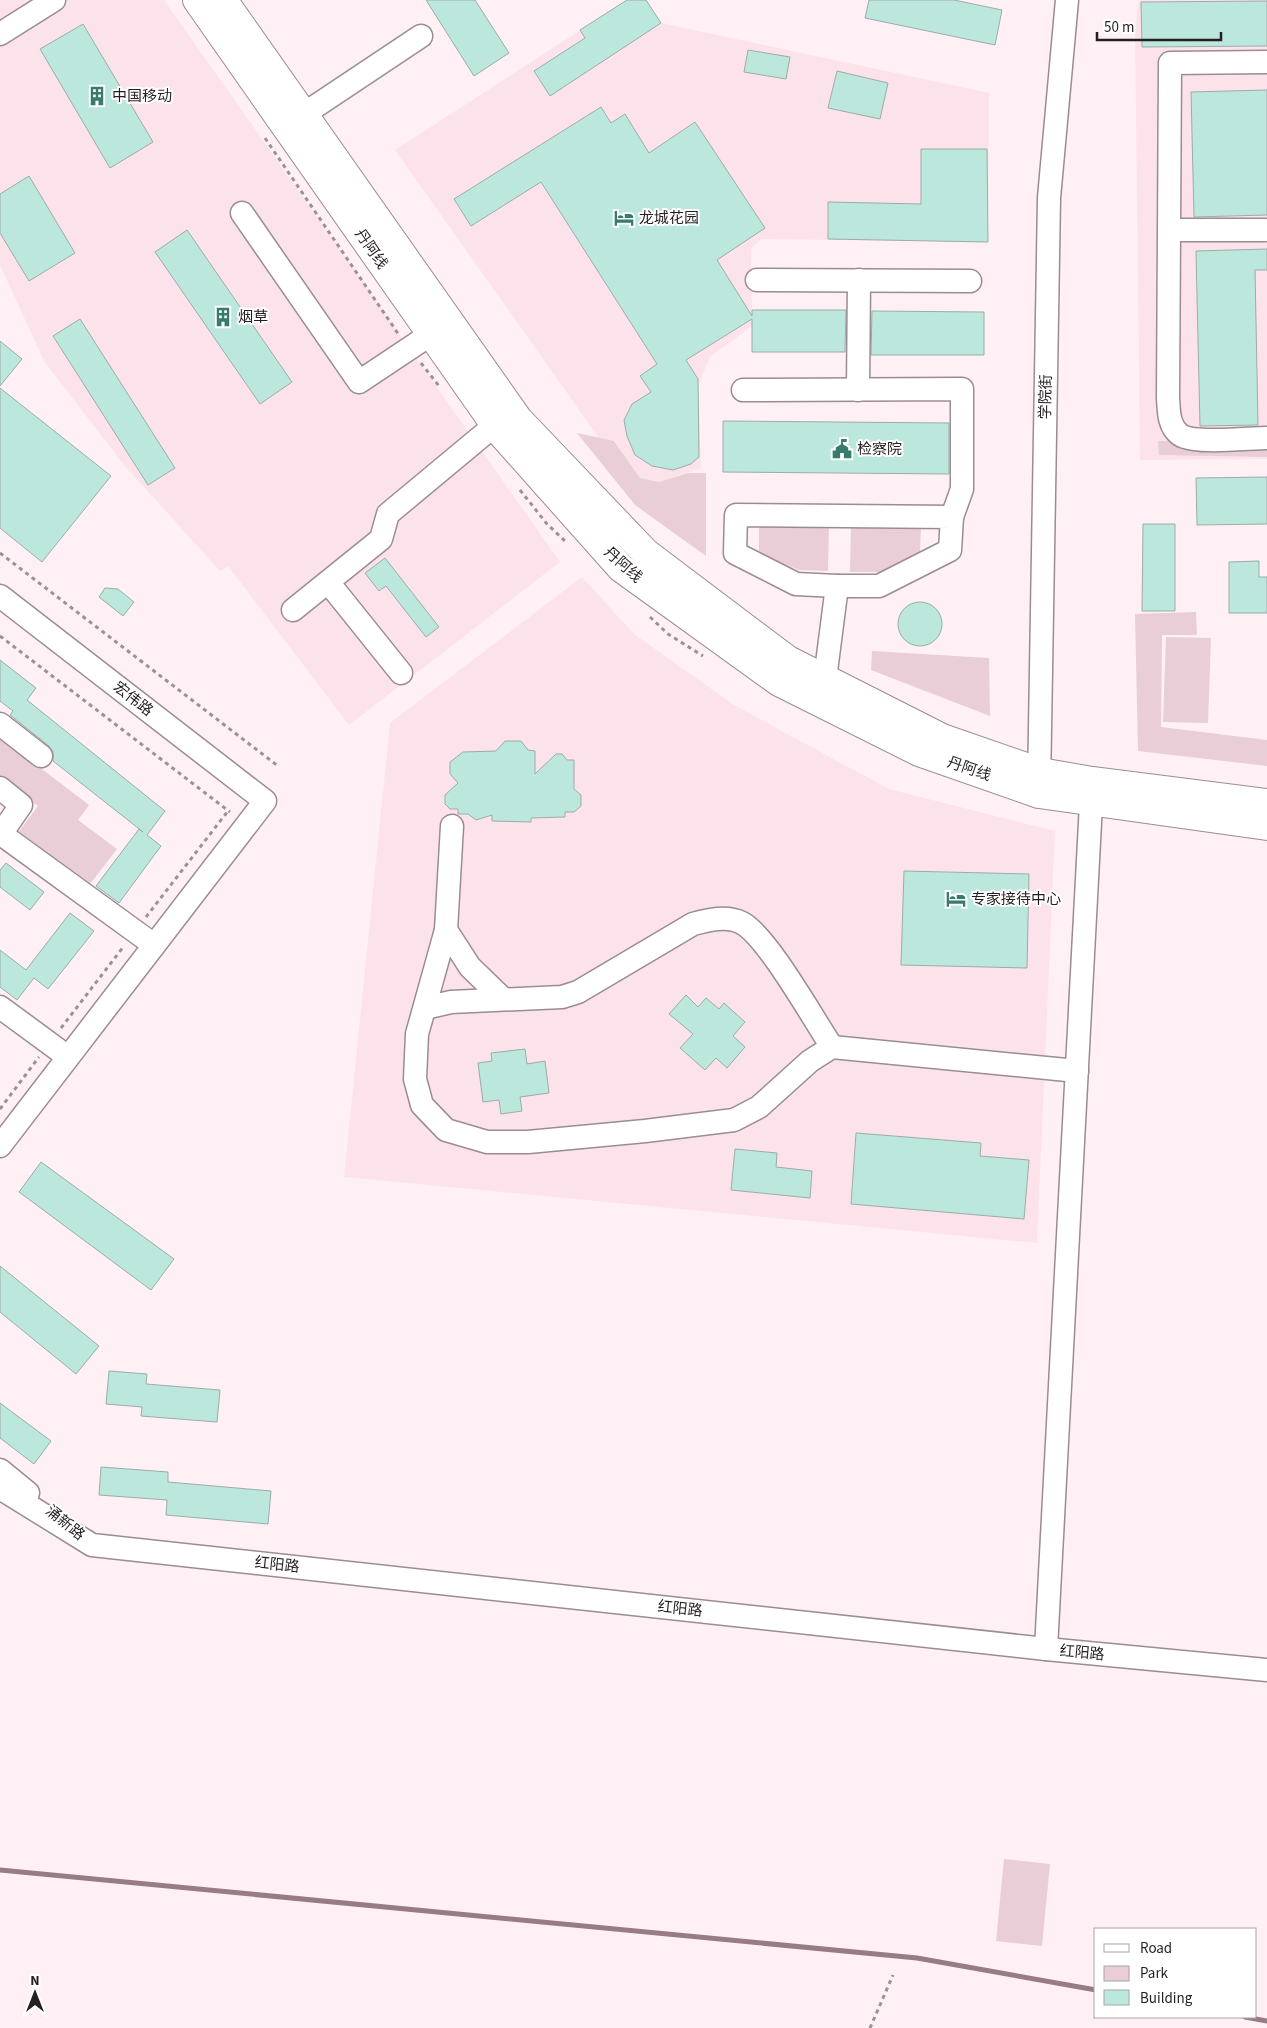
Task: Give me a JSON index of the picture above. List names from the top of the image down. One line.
{"streets":{"highway":["丹阿线"],"street":["学院街","宏伟路","涌新路","红阳路"]},"crossings":[["丹阿线","学院街"],["涌新路","红阳路"]],"places":{"building":["中国移动","烟草"],"hotel":["龙城花园","专家接待中心"],"public building":["检察院"]},"legend":["Road","Park","Building"],"scale_bar":"50 m","north":"top"}
